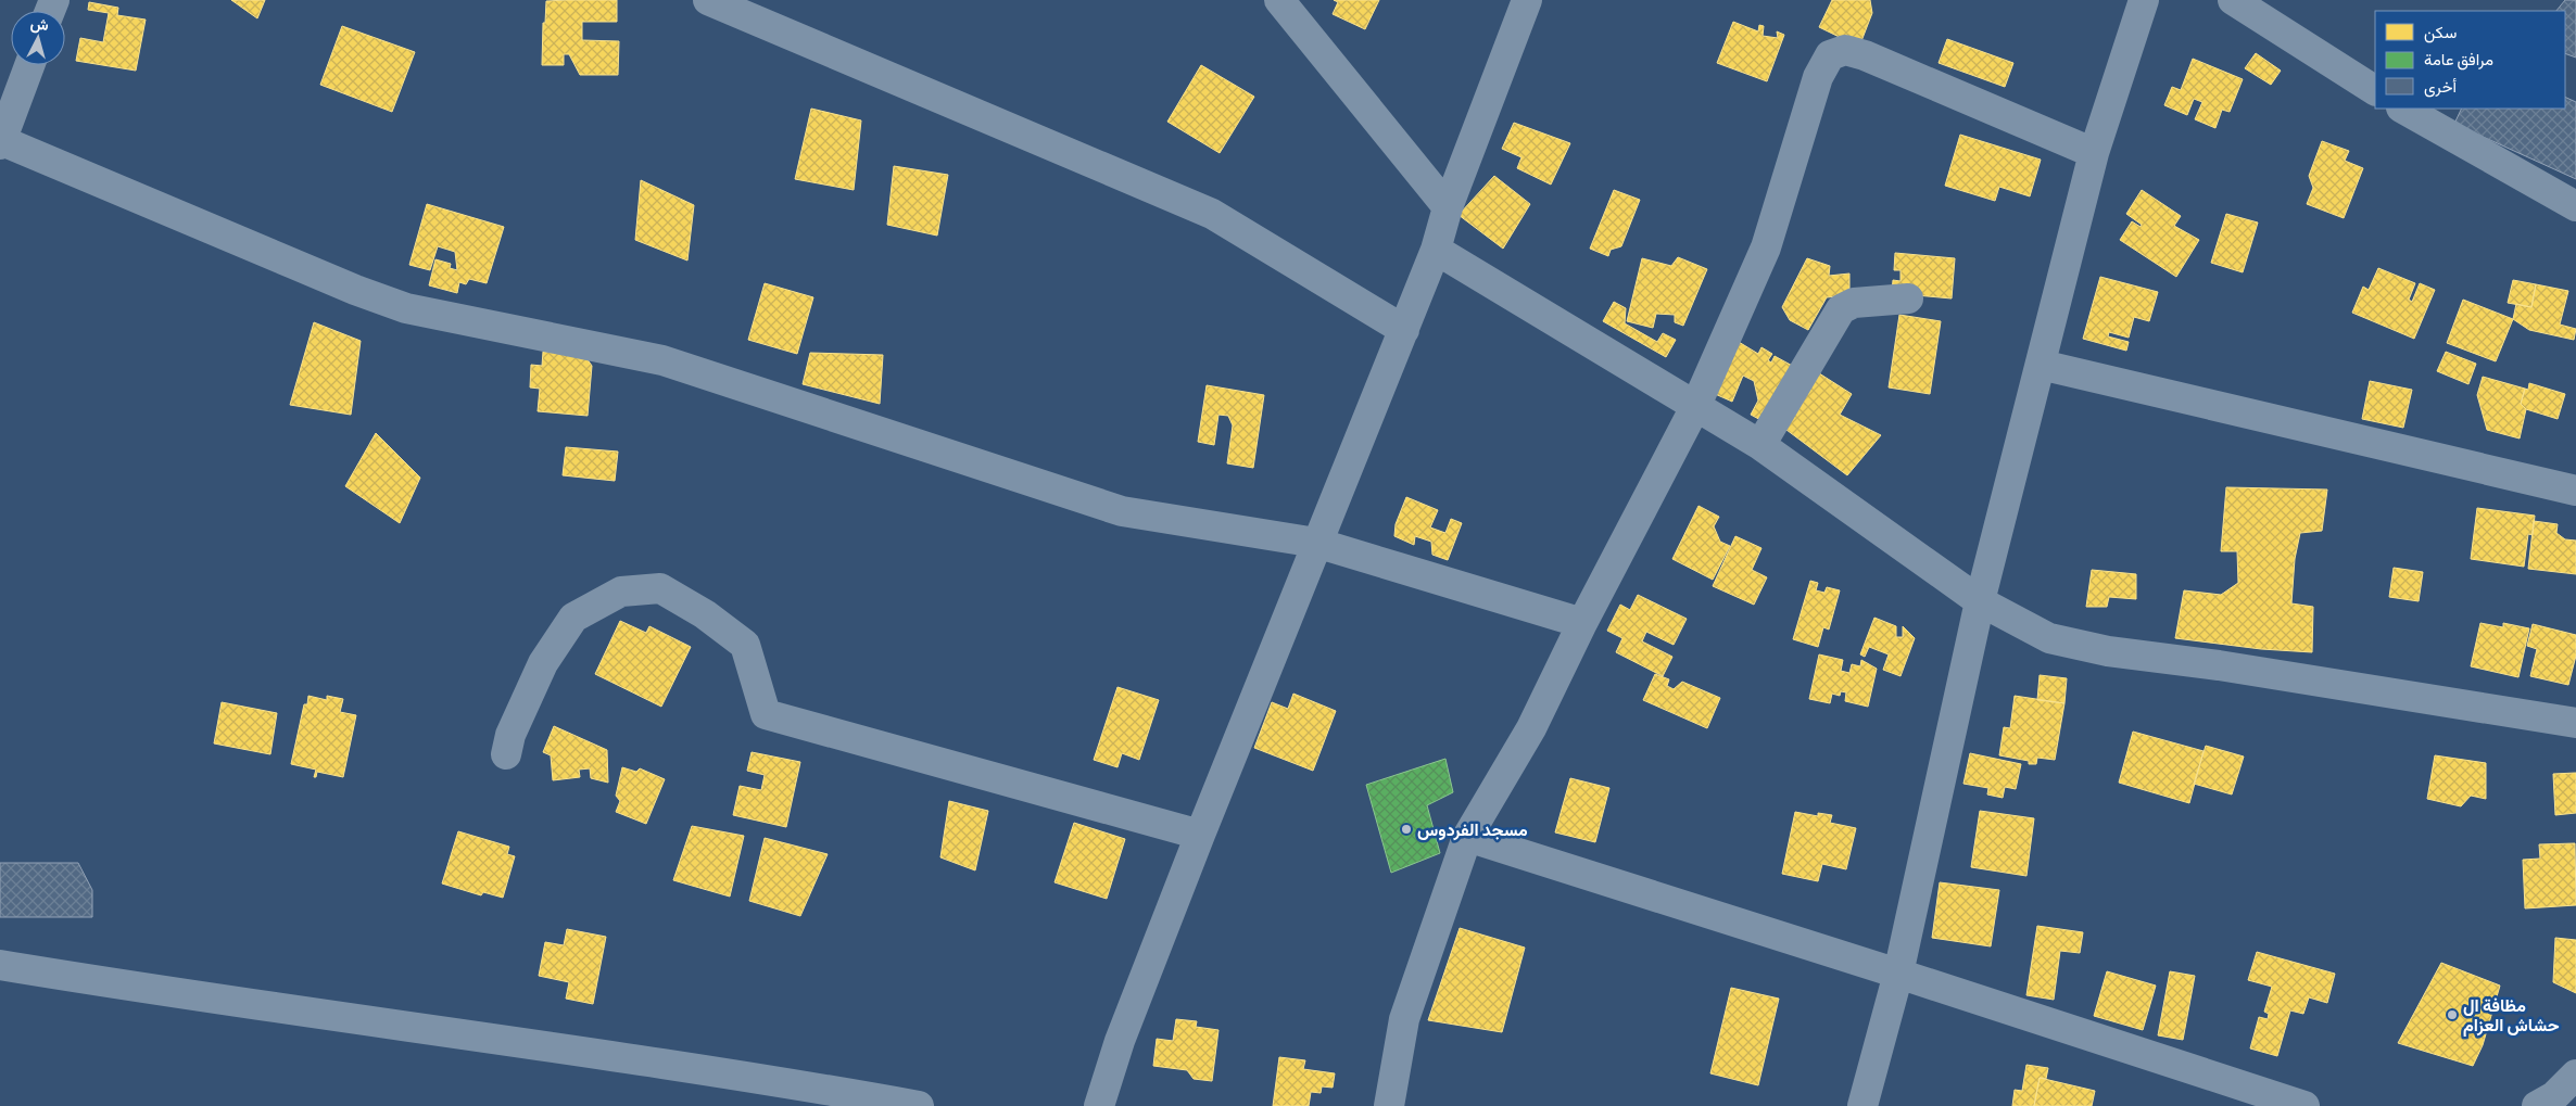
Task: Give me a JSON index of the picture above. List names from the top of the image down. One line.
{"places":["مسجد الفردوس","مظافة ال حشاش العزام"],"legend":["سكن","مرافق عامة","أخرى"],"north":"top"}
